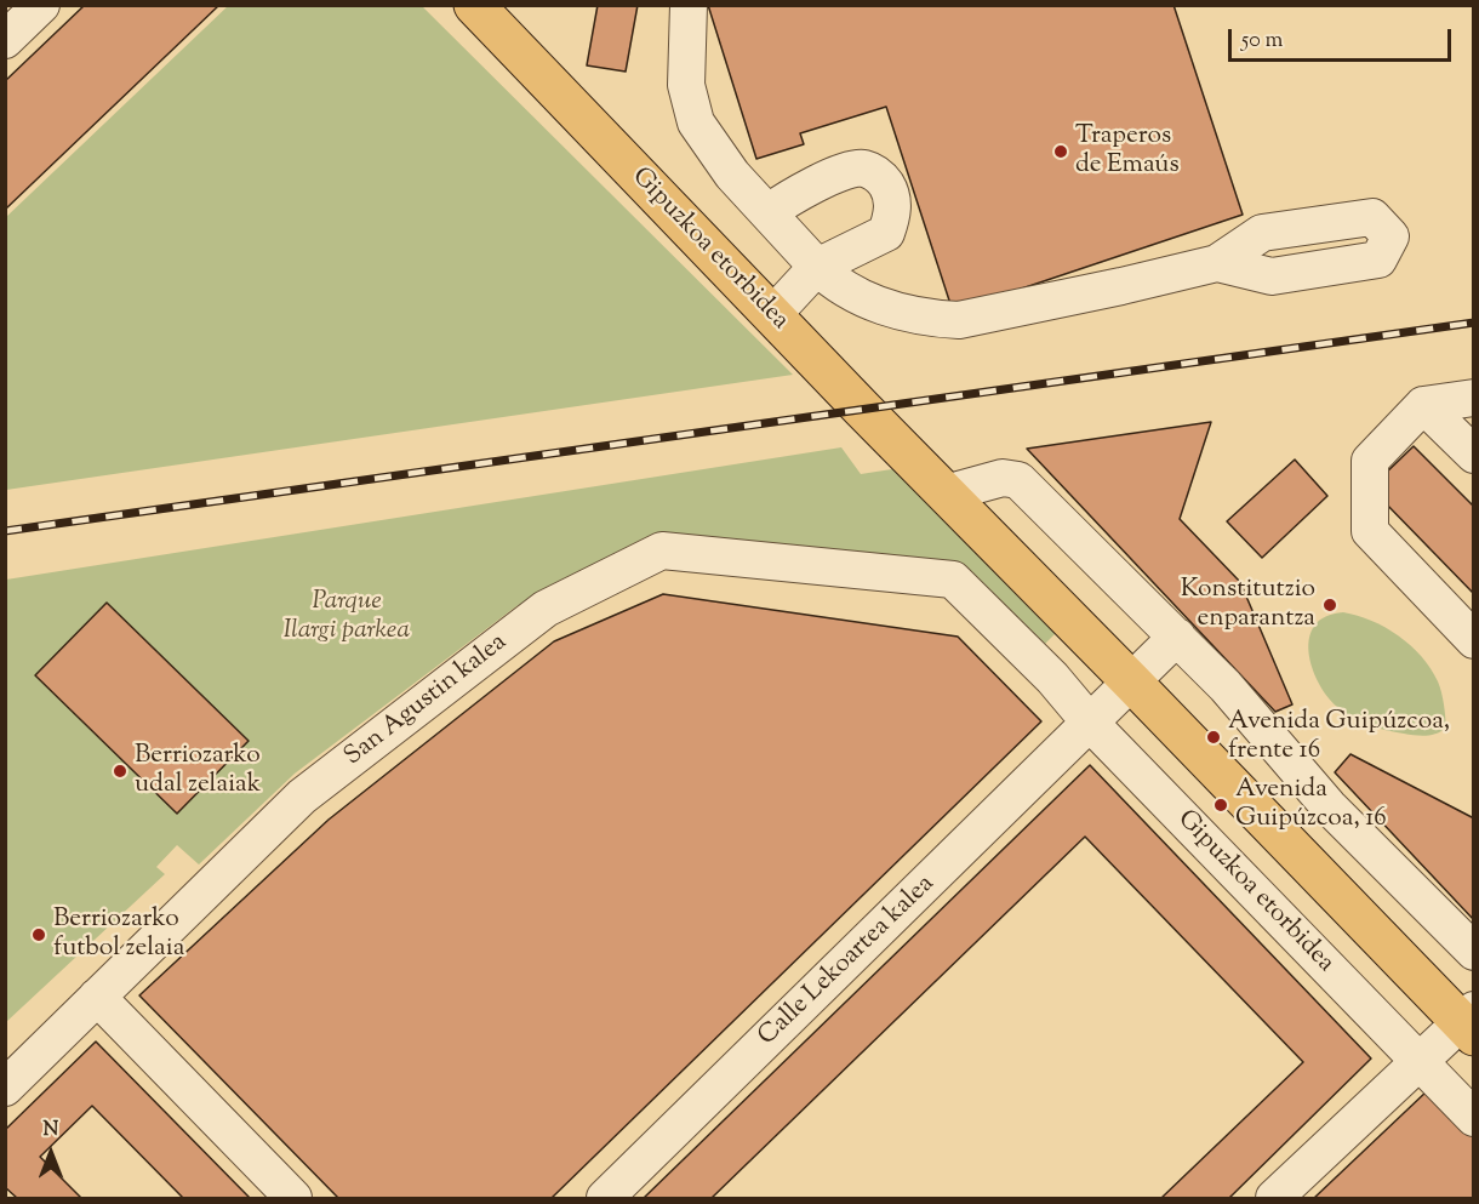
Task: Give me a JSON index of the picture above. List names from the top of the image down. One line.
{"streets":{"main road":["Gipuzkoa etorbidea"],"street":["San Agustin kalea","Calle Lekoartea kalea"]},"crossings":[["Gipuzkoa etorbidea","San Agustin kalea"],["Gipuzkoa etorbidea","Calle Lekoartea kalea"]],"parks":["Parque Ilargi parkea"],"places":["Traperos de Emaús","Konstitutzio enparantza","Avenida Guipúzcoa, frente 16","Berriozarko udal zelaiak","Avenida Guipúzcoa, 16","Berriozarko futbol zelaia"],"scale_bar":"50 m","north":"top"}
